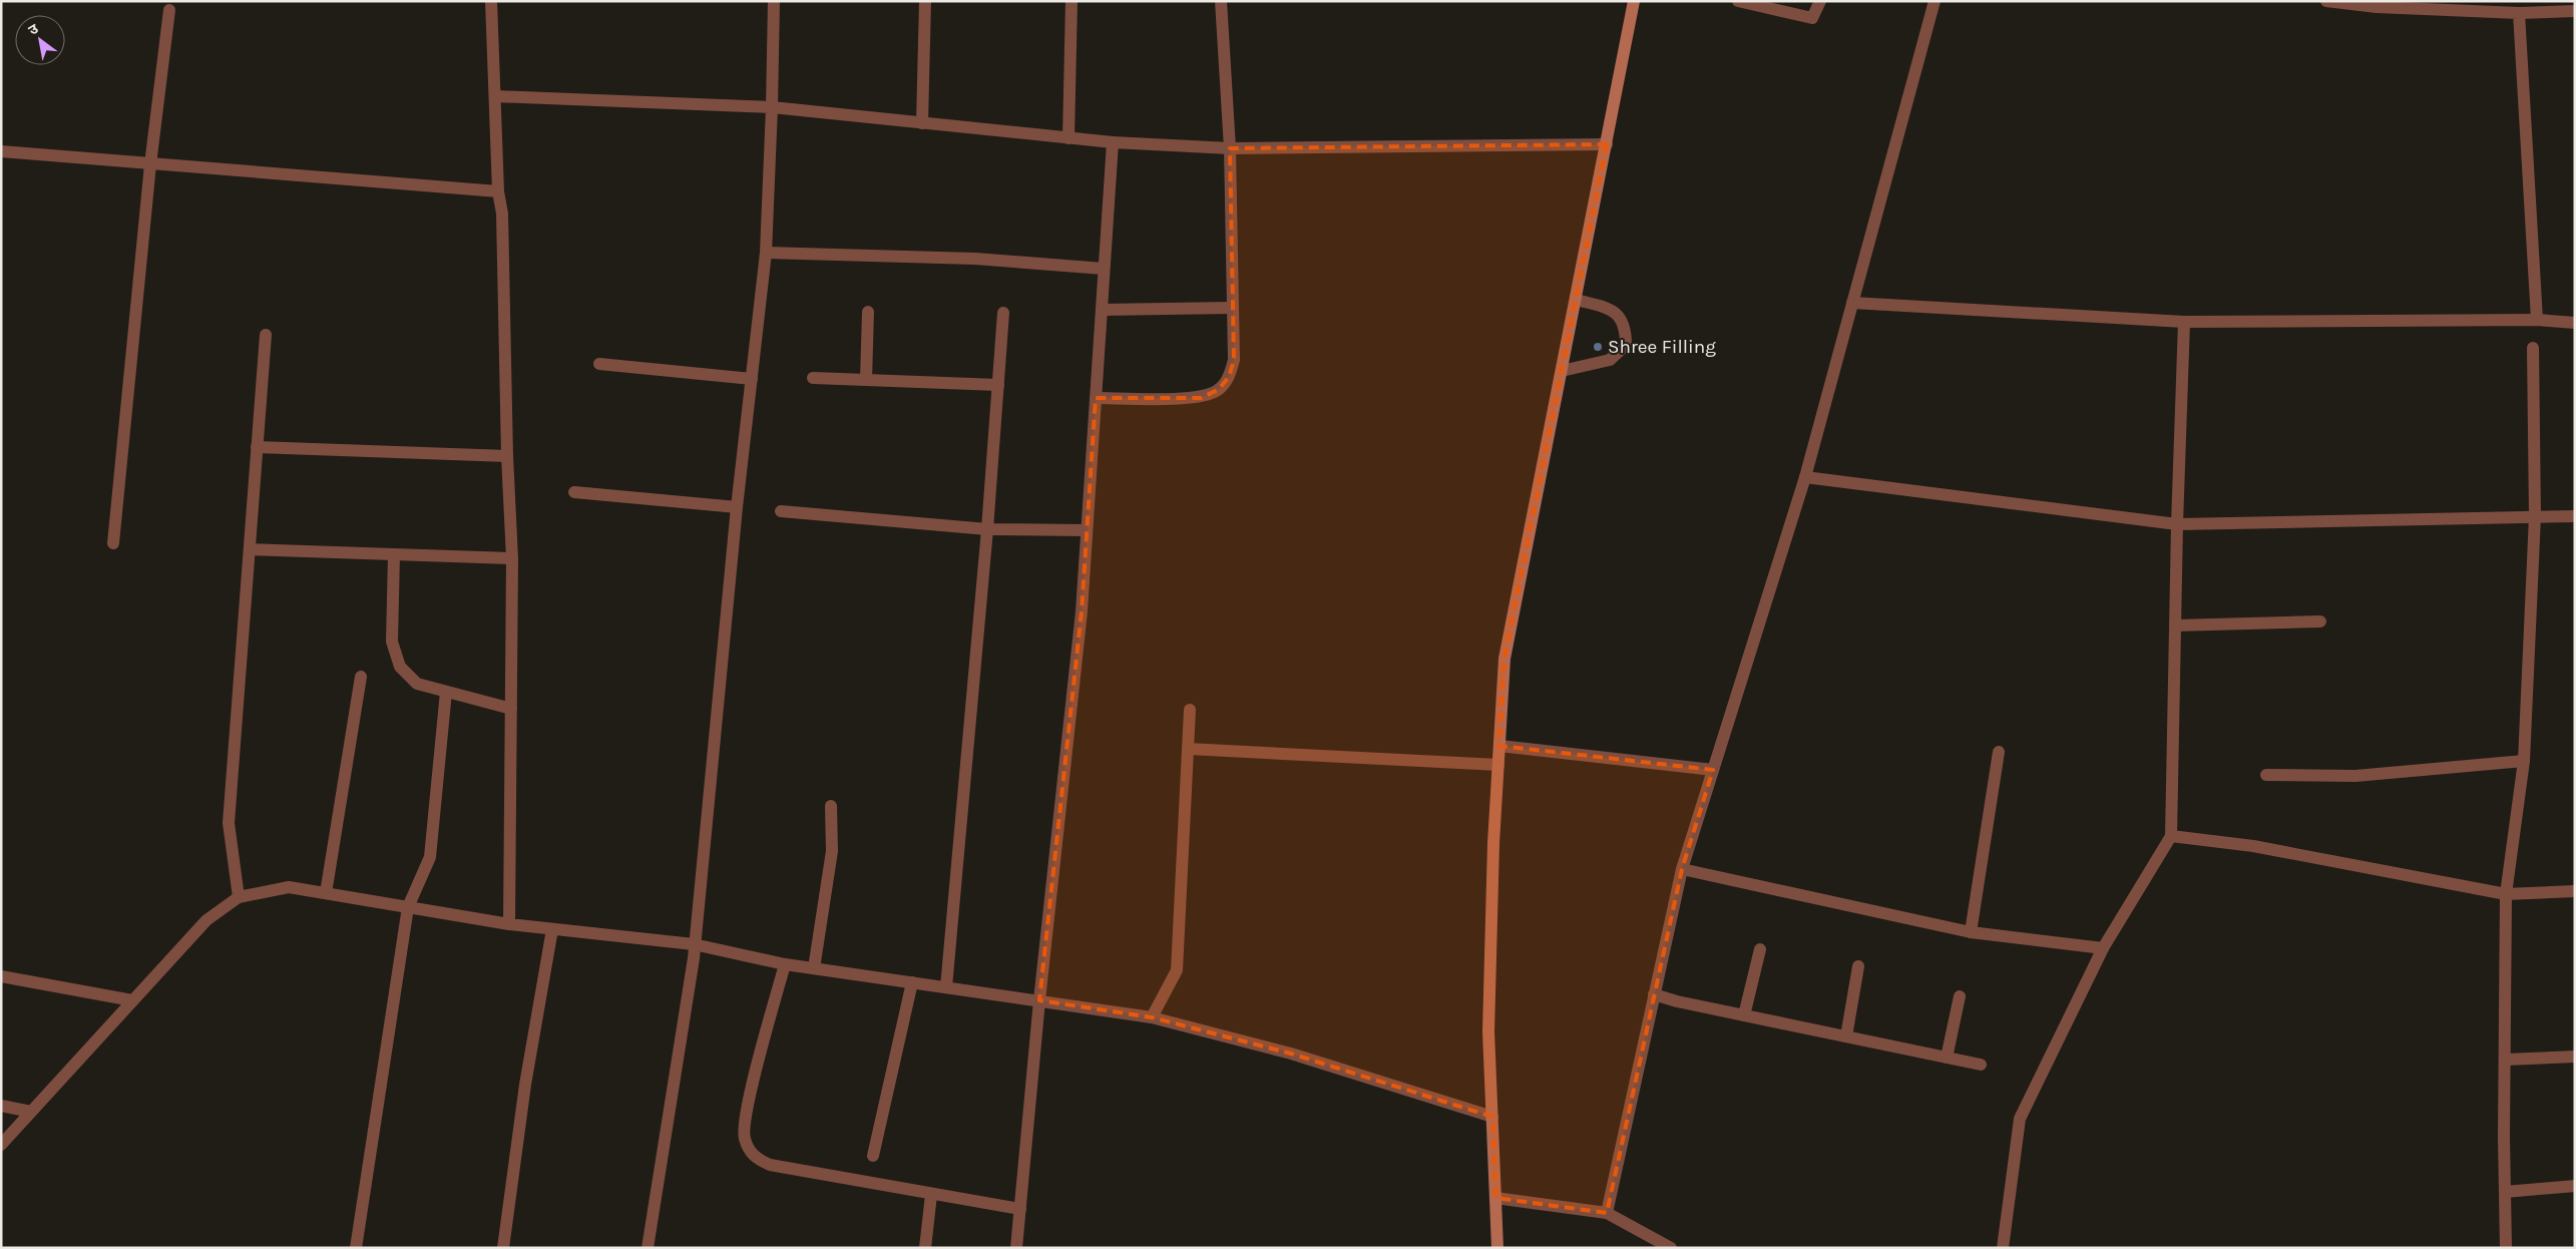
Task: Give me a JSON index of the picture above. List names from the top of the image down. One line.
{"places":["Shree Filling"],"north":"top left"}
